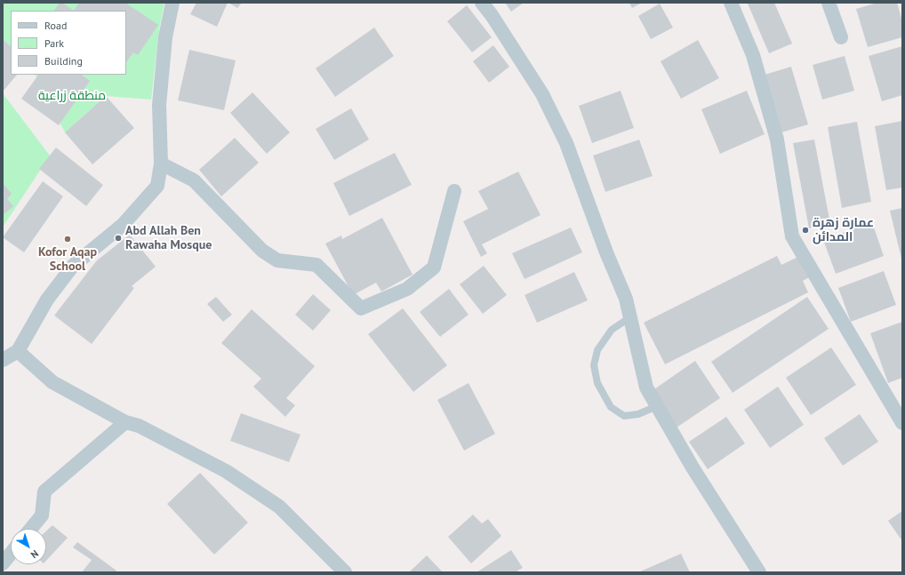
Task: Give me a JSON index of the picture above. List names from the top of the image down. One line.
{"parks":["منطقة زراعية"],"places":["عمارة زهرة المدائن","Abd Allah Ben Rawaha Mosque","Kofor Aqap School"],"legend":["Road","Park","Building"],"north":"bottom right"}
